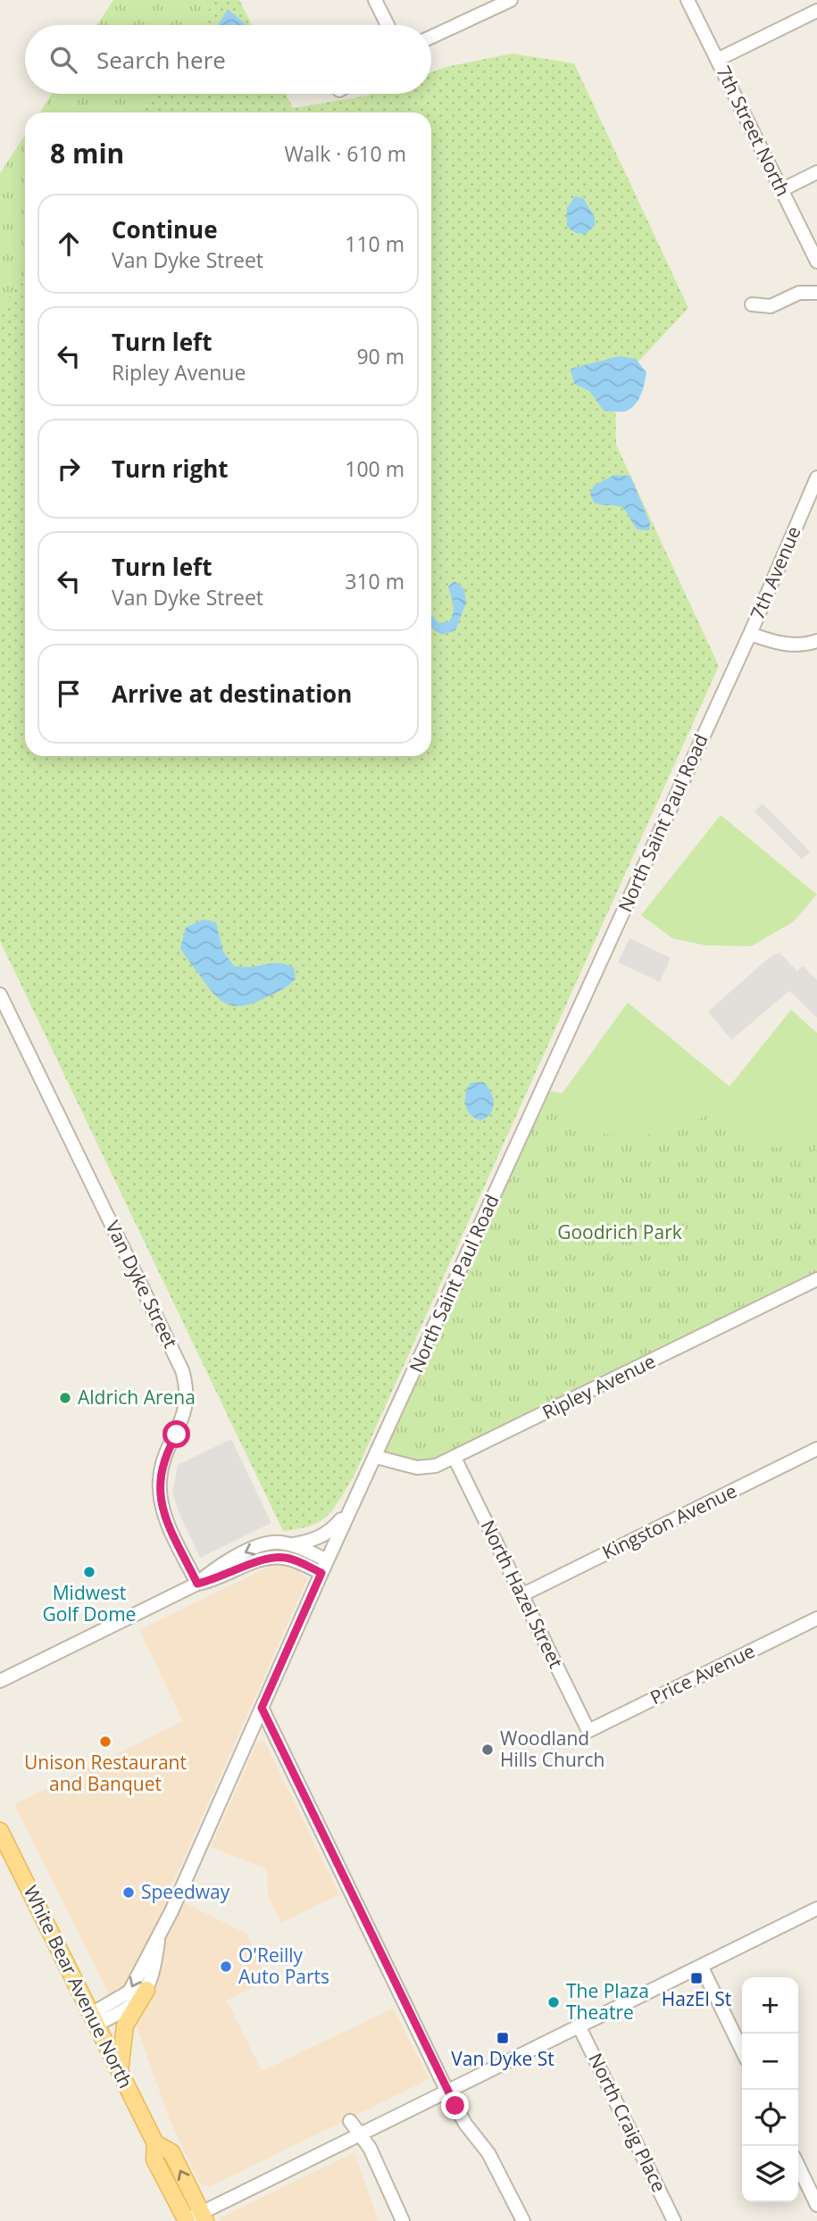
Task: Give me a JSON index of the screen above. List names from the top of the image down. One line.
{"streets":{"main road":["White Bear Avenue North"],"street":["7th Street North","7th Avenue","North Saint Paul Road","Van Dyke Street","Ripley Avenue","Kingston Avenue","North Hazel Street","Price Avenue","North Craig Place"]},"crossings":[["7th Avenue","North Saint Paul Road"],["North Saint Paul Road","Ripley Avenue"],["North Saint Paul Road","White Bear Avenue North"],["Ripley Avenue","North Hazel Street"],["Kingston Avenue","North Hazel Street"],["North Hazel Street","Price Avenue"]],"parks":["Goodrich Park"],"places":{"other":["Aldrich Arena","Midwest Golf Dome","Unison Restaurant and Banquet","Woodland Hills Church","Speedway","O'Reilly Auto Parts","The Plaza Theatre"],"transit":["HazEl St","Van Dyke St"]},"page":{"search":"Search here","heading":["8 min","Walk · 610 m"],"list":[["Continue","Van Dyke Street","110 m"],["Turn left","Ripley Avenue","90 m"],["Turn right","100 m"],["Turn left","Van Dyke Street","310 m"],"Arrive at destination"],"map_buttons":["+","−"]}}
